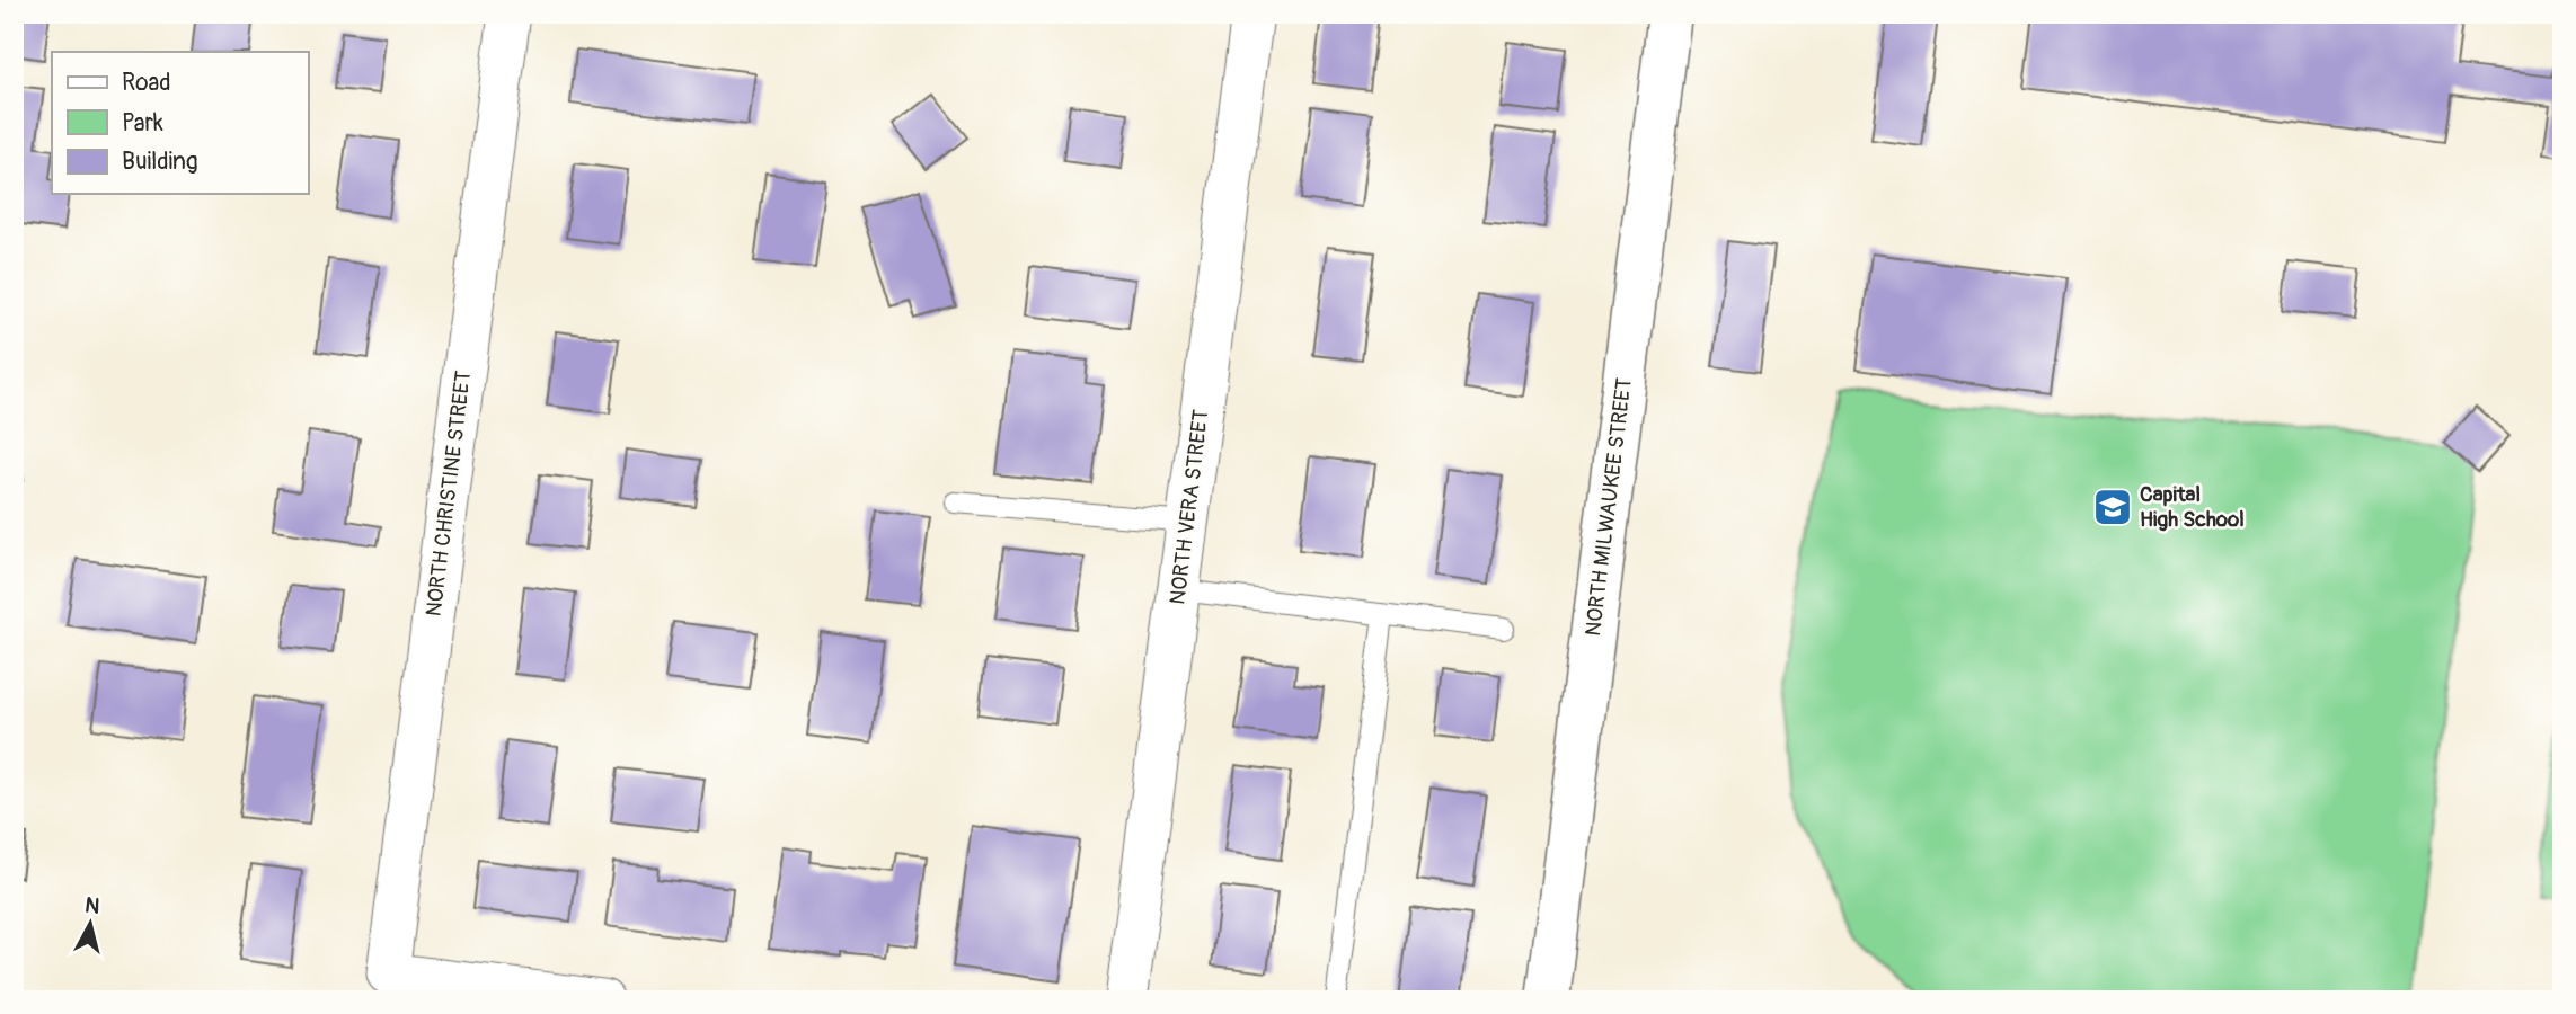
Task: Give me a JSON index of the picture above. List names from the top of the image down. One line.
{"streets":{"street":["NORTH CHRISTINE STREET","NORTH VERA STREET","NORTH MILWAUKEE STREET"]},"places":{"school or university":["Capital High School"]},"legend":["Road","Park","Building"],"north":"top"}
